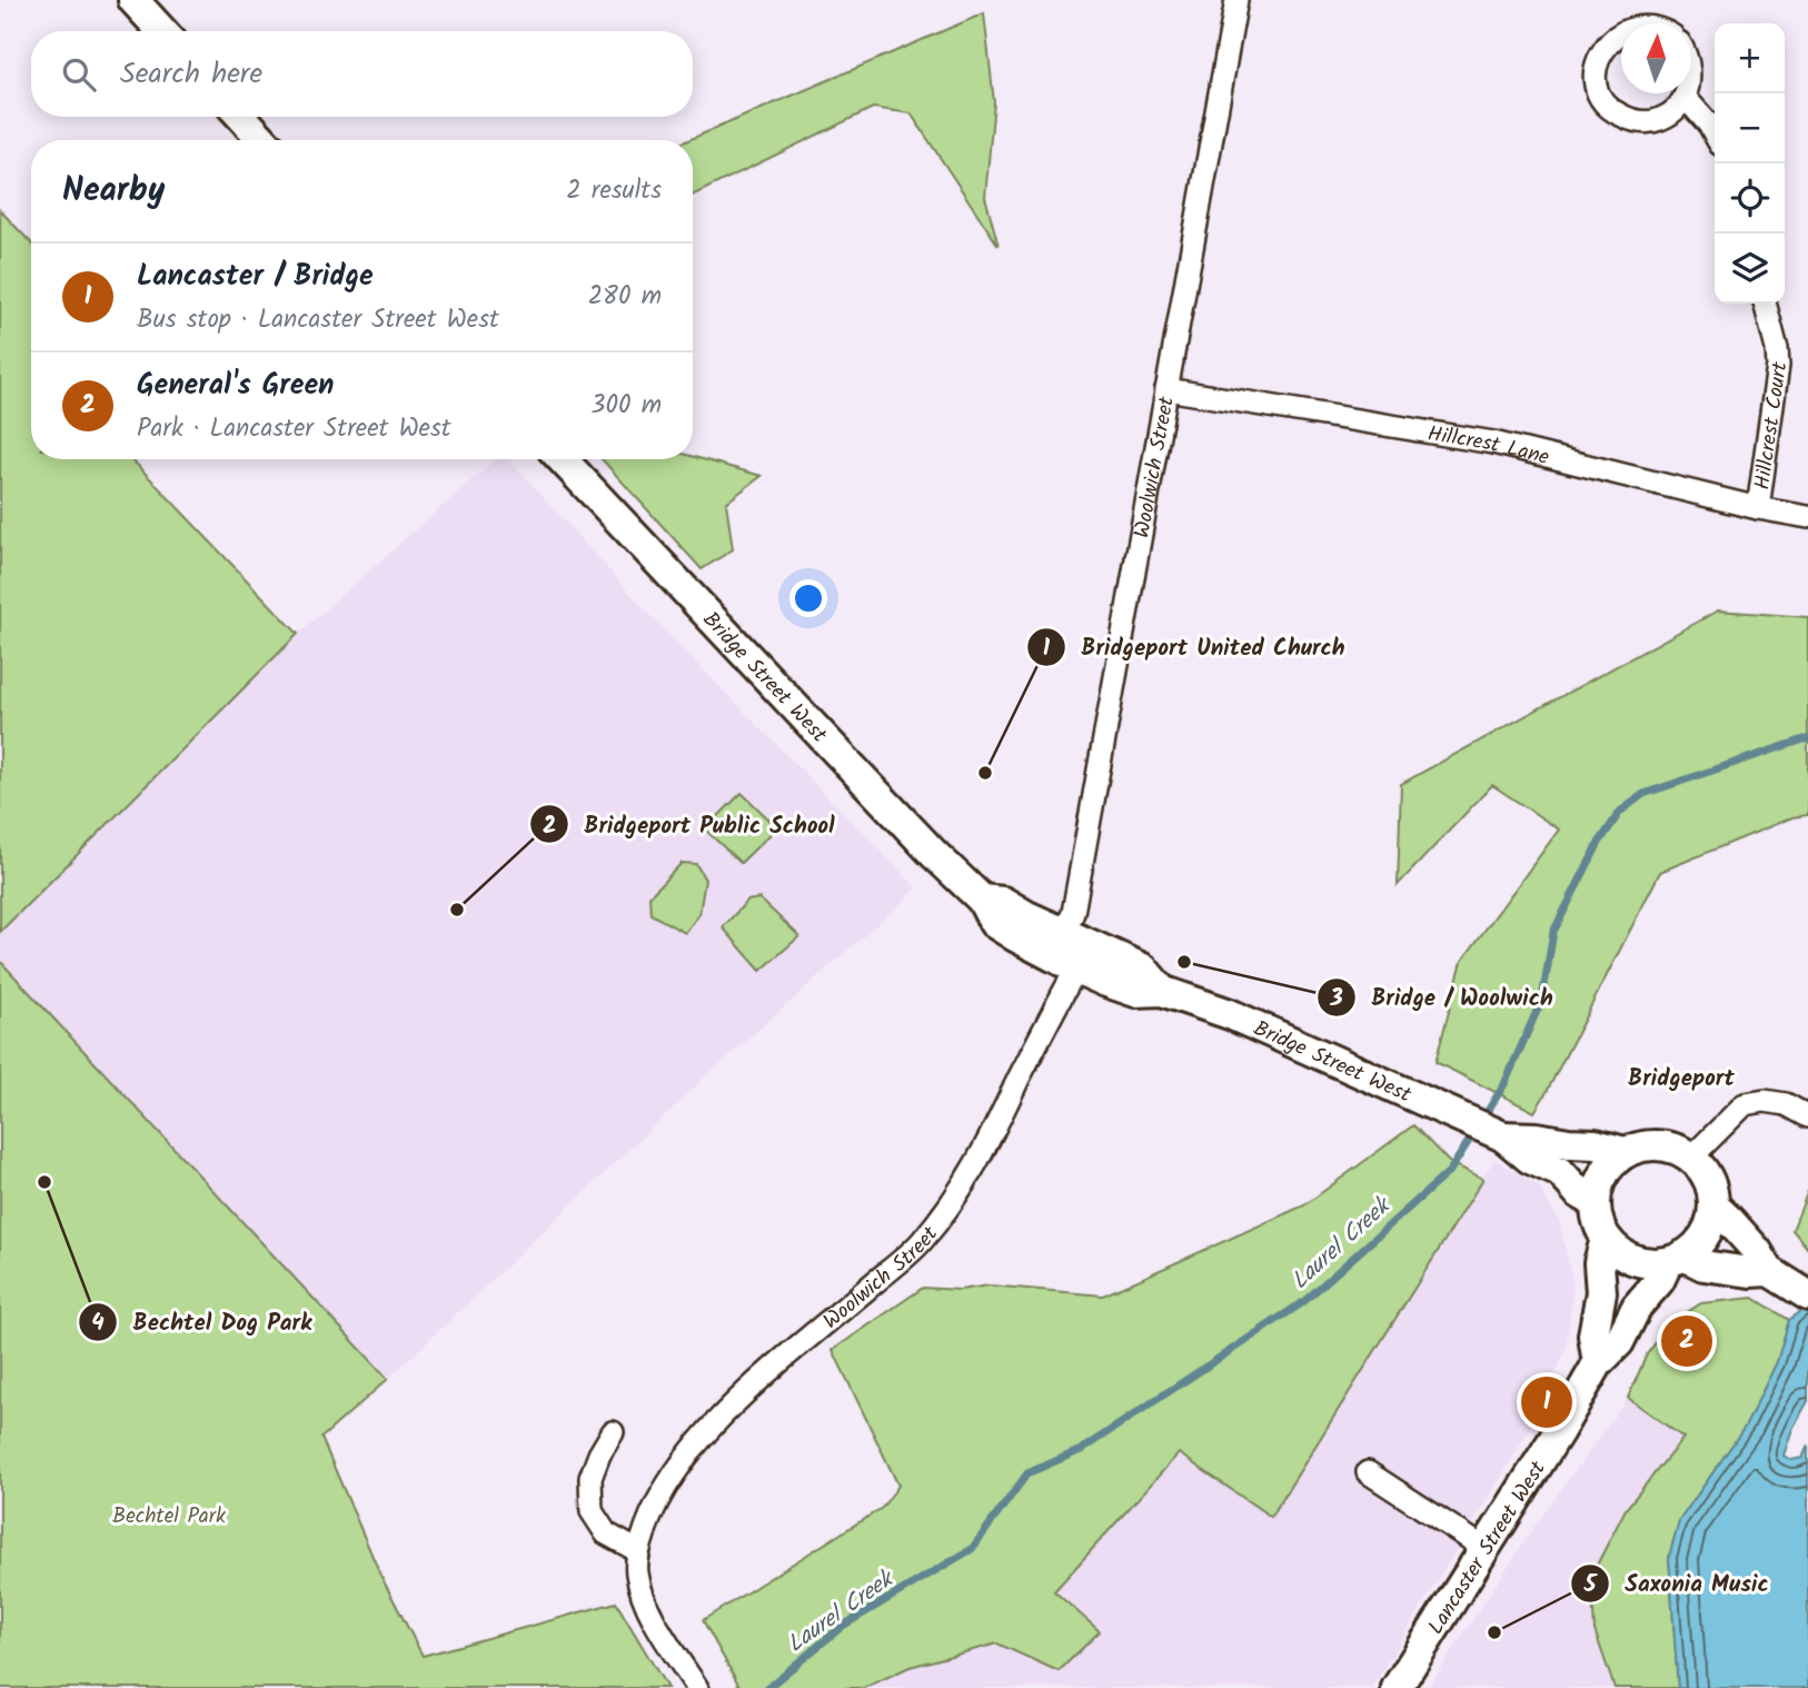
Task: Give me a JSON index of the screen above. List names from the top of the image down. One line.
{"streets":{"main road":["Bridge Street West","Lancaster Street West"],"street":["Hillcrest Court","Hillcrest Lane","Woolwich Street"]},"crossings":[["Hillcrest Court","Hillcrest Lane"],["Hillcrest Lane","Woolwich Street"],["Woolwich Street","Bridge Street West"],["Bridge Street West","Lancaster Street West"]],"districts":["Bridgeport"],"water":["Laurel Creek"],"parks":["Bechtel Park"],"places":["Bridgeport United Church","Bridgeport Public School","Bridge / Woolwich","Bechtel Dog Park","Saxonia Music"],"north":"top","page":{"map_buttons":["+","−"],"search":"Search here","heading":["Nearby","2 results"],"list":[{"mark":"1","name":"Lancaster / Bridge","note":"Bus stop · Lancaster Street West","value":"280 m"},{"mark":"2","name":"General's Green","note":"Park · Lancaster Street West","value":"300 m"}],"pins":["2","1"]}}
